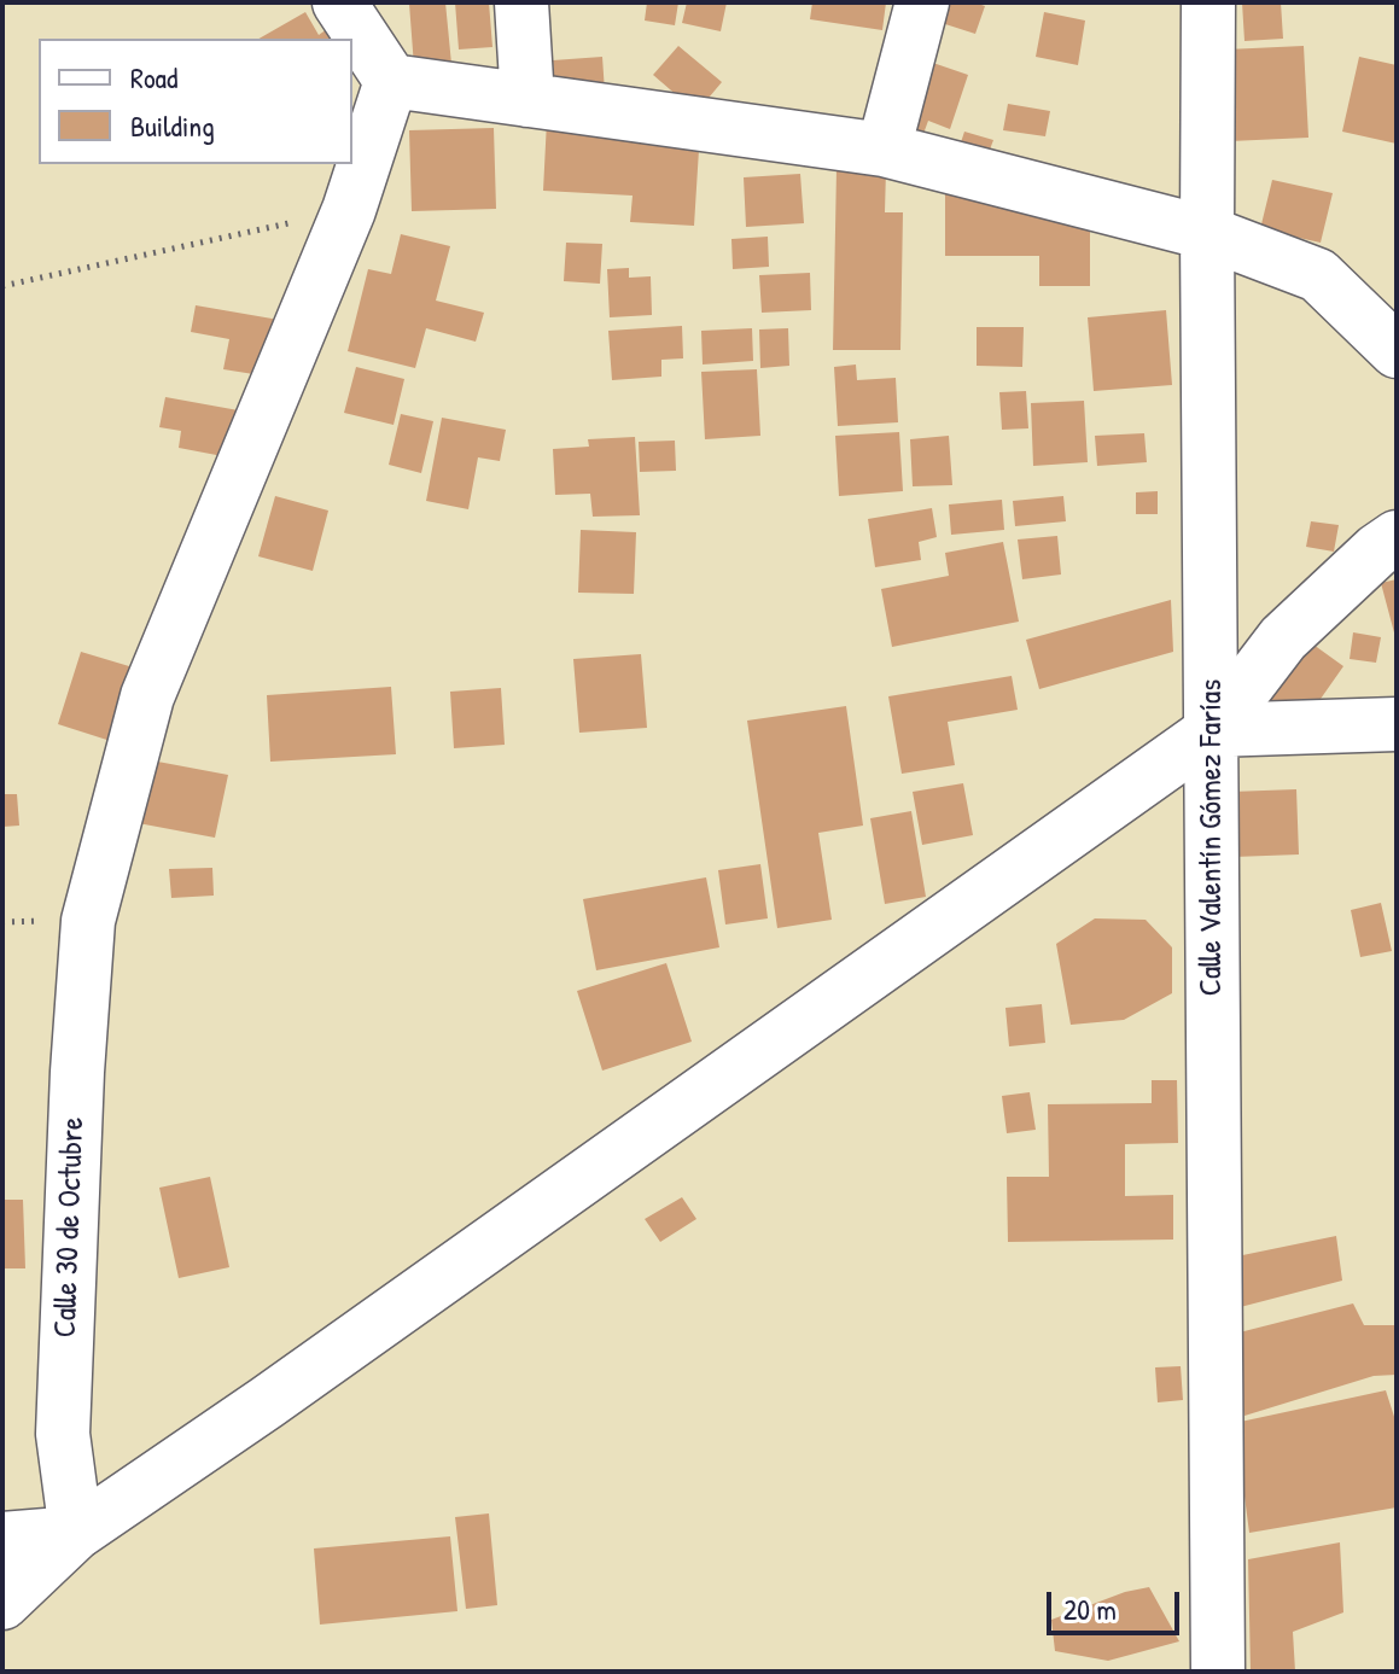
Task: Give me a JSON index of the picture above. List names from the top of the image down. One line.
{"streets":{"street":["Calle Valentín Gómez Farías","Calle 30 de Octubre"]},"legend":["Road","Building"],"scale_bar":"20 m"}
